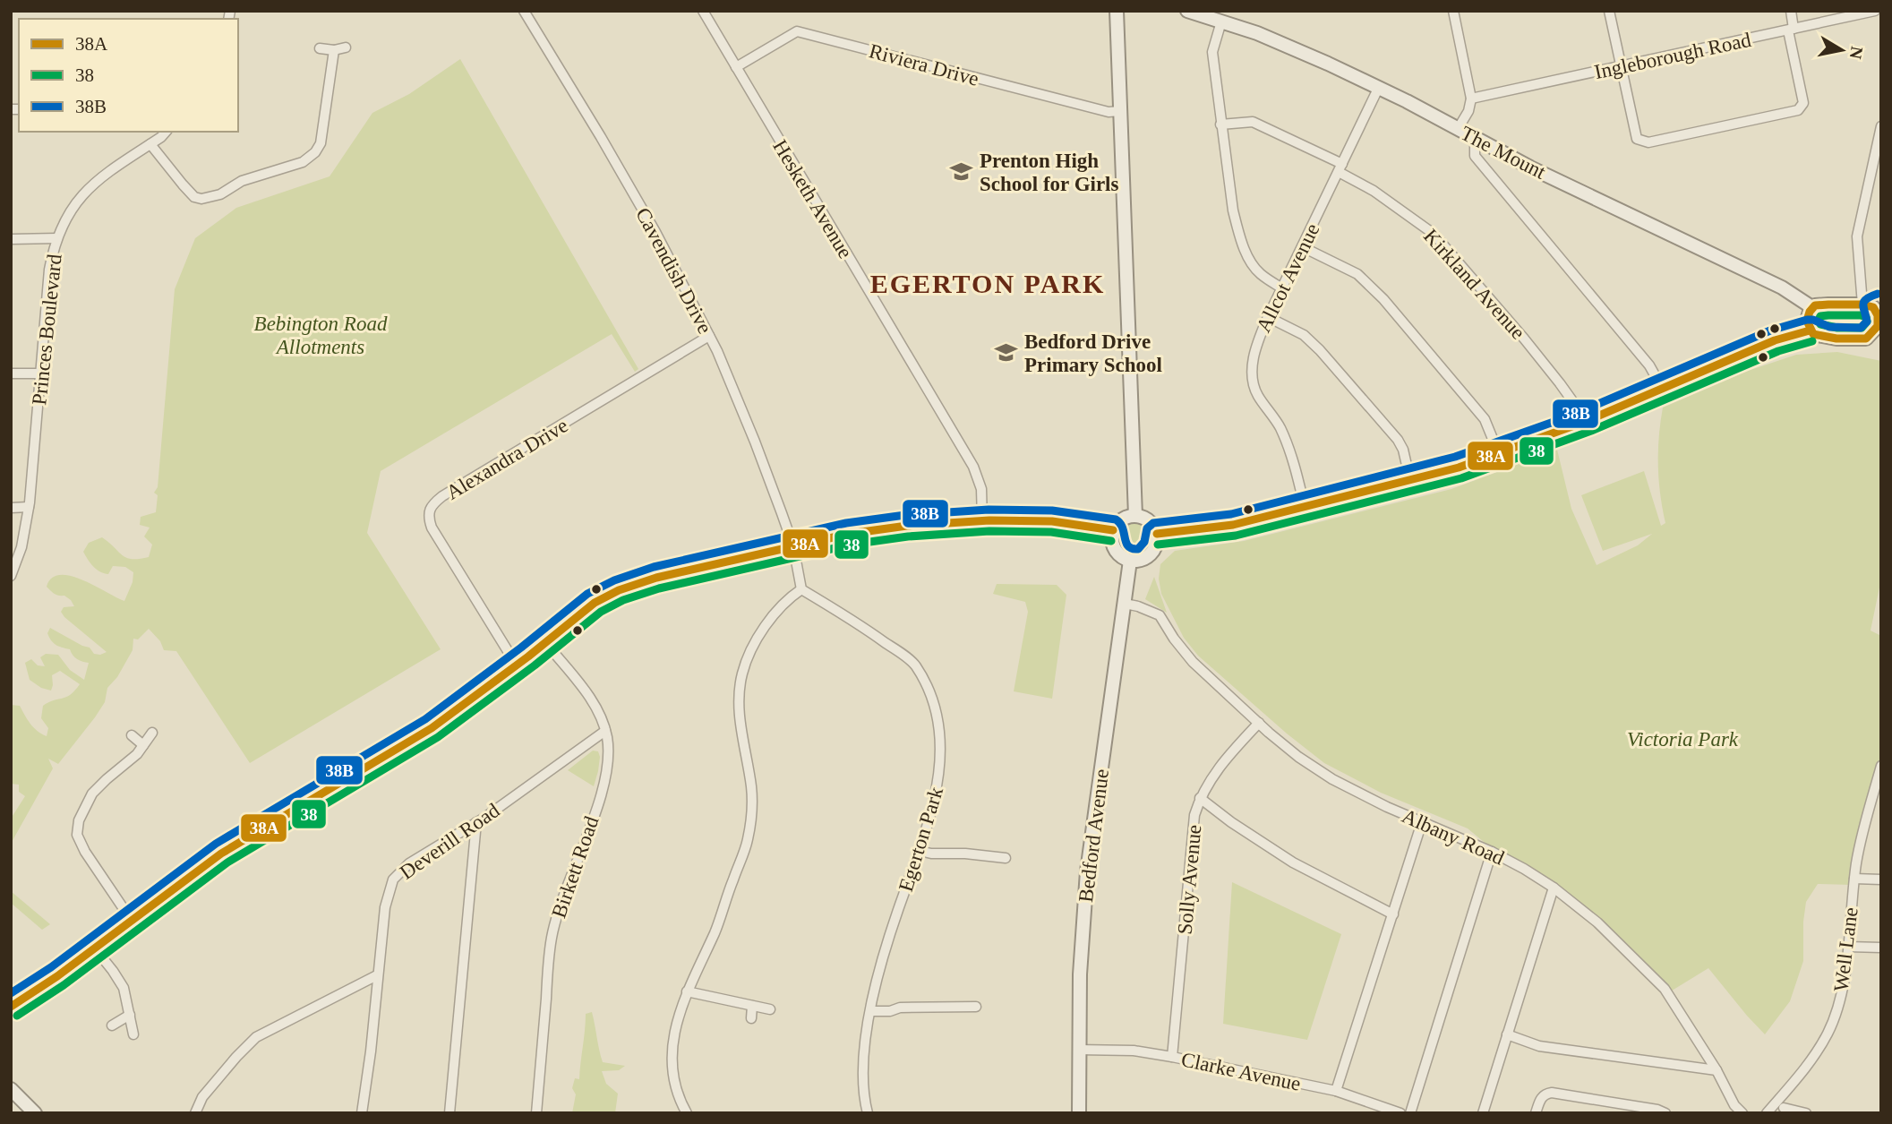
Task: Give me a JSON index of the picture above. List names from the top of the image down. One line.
{"streets":{"main road":["The Mount","Bedford Avenue"],"street":["Ingleborough Road","Riviera Drive","Hesketh Avenue","Cavendish Drive","Allcot Avenue","Kirkland Avenue","Princes Boulevard","Alexandra Drive","Albany Road","Egerton Park","Deverill Road","Birkett Road","Solly Avenue","Well Lane","Clarke Avenue"]},"crossings":[["Riviera Drive","Hesketh Avenue"],["The Mount","Allcot Avenue"],["Cavendish Drive","Alexandra Drive"],["Allcot Avenue","Kirkland Avenue"],["Bedford Avenue","Albany Road"],["Bedford Avenue","Clarke Avenue"],["Albany Road","Solly Avenue"],["Deverill Road","Birkett Road"],["Solly Avenue","Clarke Avenue"]],"districts":["EGERTON PARK"],"parks":["Bebington Road Allotments","Victoria Park"],"places":{"school or university":["Prenton High School for Girls","Bedford Drive Primary School"]},"lines":["transit line 38B","transit line 38A","transit line 38"],"legend":["38A","38","38B"],"north":"right"}
